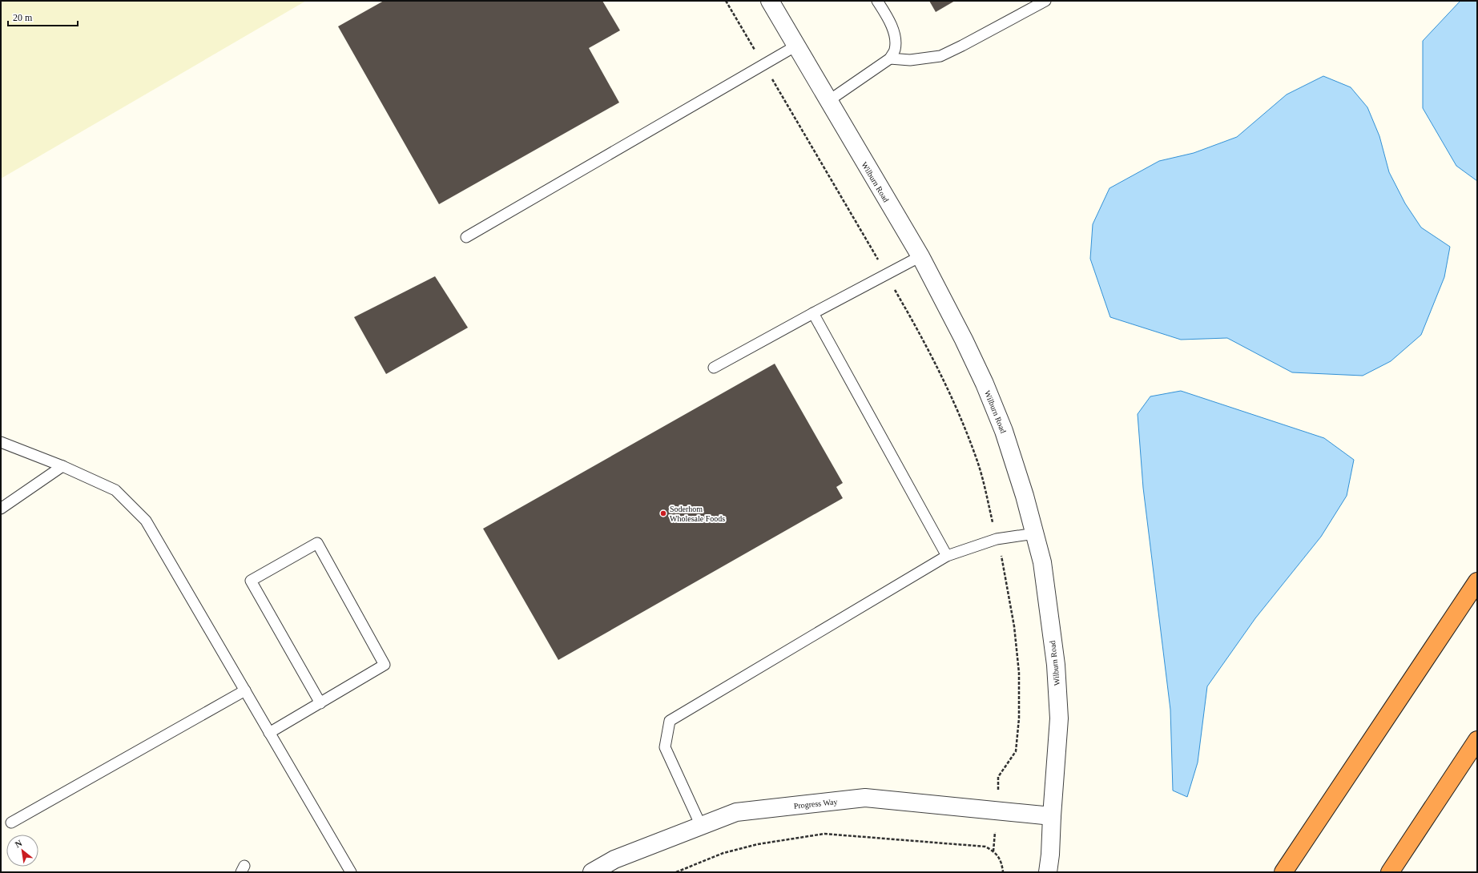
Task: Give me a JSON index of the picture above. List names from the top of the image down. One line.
{"streets":{"street":["Wilburn Road","Progress Way"]},"crossings":[["Wilburn Road","Progress Way"]],"places":["Soderhom Wholesale Foods"],"scale_bar":"20 m","north":"top left"}
